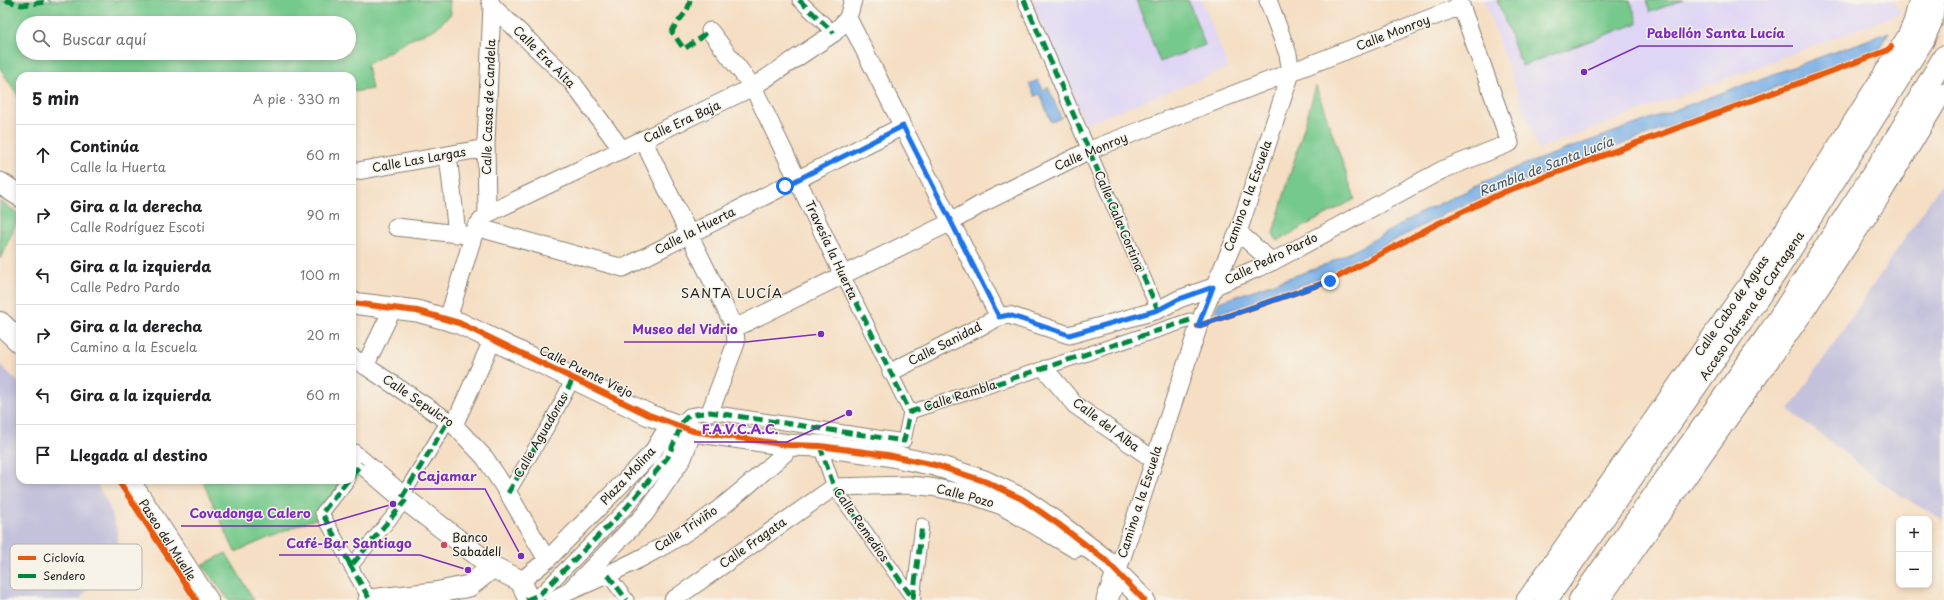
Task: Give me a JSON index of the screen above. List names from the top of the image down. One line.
{"streets":{"main road":["Acceso Dársena de Cartagena","Paseo del Muelle"],"street":["Calle Monroy","Calle Era Alta","Calle Casas de Candela","Calle Era Baja","Calle Las Largas","Camino a la Escuela","Calle Cala Cortina","Calle la Huerta","Travesía la Huerta","Calle Pedro Pardo","Calle Cabo de Aguas","Calle Sanidad","Calle Puente Viejo","Calle Rambla","Calle Sepulcro","Calle del Alba","Calle Aguadoras","Plaza Molina","Calle Pozo","Calle Remedios","Calle Triviño","Calle Fragata"]},"crossings":[["Calle Monroy","Camino a la Escuela"],["Calle Monroy","Calle Cala Cortina"],["Calle Monroy","Travesía la Huerta"],["Calle Monroy","Calle Pedro Pardo"],["Calle Era Alta","Calle Casas de Candela"],["Calle Era Alta","Calle Era Baja"],["Calle Casas de Candela","Calle Era Baja"],["Calle Casas de Candela","Calle Las Largas"],["Calle Era Baja","Travesía la Huerta"],["Camino a la Escuela","Calle Pedro Pardo"],["Camino a la Escuela","Calle Puente Viejo"],["Camino a la Escuela","Calle del Alba"],["Calle Cala Cortina","Calle Pedro Pardo"],["Calle la Huerta","Travesía la Huerta"],["Travesía la Huerta","Calle Sanidad"],["Travesía la Huerta","Calle Rambla"],["Calle Pedro Pardo","Calle Sanidad"],["Calle Puente Viejo","Calle Rambla"],["Calle Puente Viejo","Calle Aguadoras"],["Calle Puente Viejo","Plaza Molina"],["Calle Puente Viejo","Calle Pozo"],["Calle Puente Viejo","Calle Remedios"],["Calle Puente Viejo","Calle Triviño"],["Calle Rambla","Calle del Alba"],["Calle Rambla","Plaza Molina"],["Calle Sepulcro","Calle Aguadoras"],["Calle Sepulcro","Plaza Molina"],["Calle Pozo","Calle Remedios"],["Calle Pozo","Calle Fragata"],["Calle Remedios","Calle Fragata"]],"districts":["SANTA LUCÍA"],"water":["Rambla de Santa Lucía"],"places":["Pabellón Santa Lucía","Museo del Vidrio","F.A.V.C.A.C.","Covadonga Calero","Banco Sabadell","Cajamar","Café-Bar Santiago"],"legend":["Ciclovía","Sendero"],"page":{"search":"Buscar aquí","heading":["5 min","A pie · 330 m"],"list":[["Continúa","Calle la Huerta","60 m"],["Gira a la derecha","Calle Rodríguez Escoti","90 m"],["Gira a la izquierda","Calle Pedro Pardo","100 m"],["Gira a la derecha","Camino a la Escuela","20 m"],["Gira a la izquierda","60 m"],"Llegada al destino"],"map_buttons":["+","−"]}}
